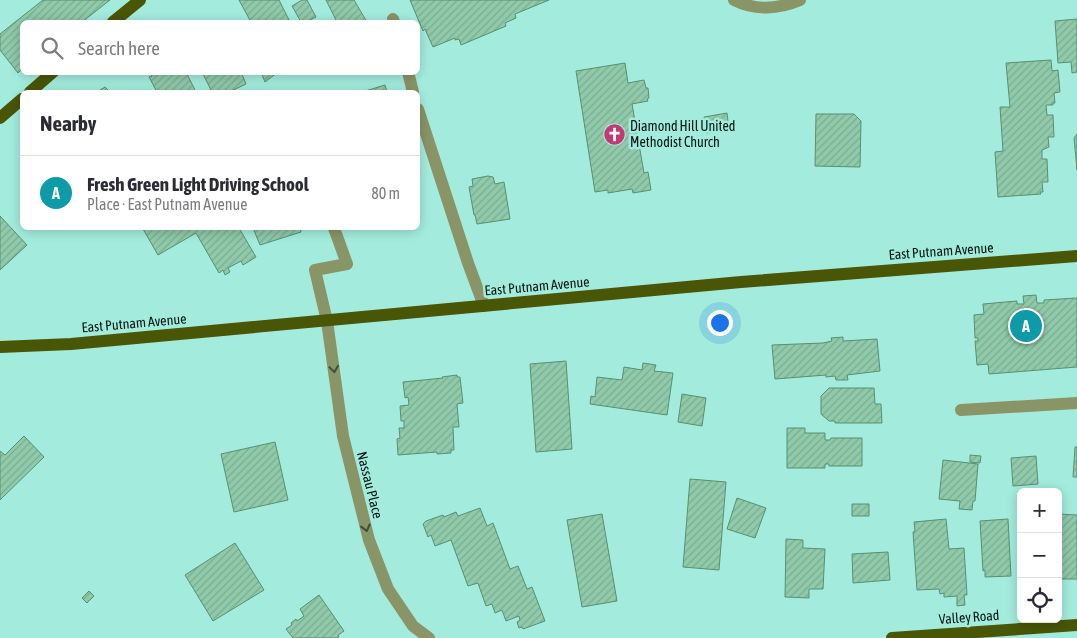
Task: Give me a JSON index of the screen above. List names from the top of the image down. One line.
{"streets":{"main road":["East Putnam Avenue","Valley Road"],"street":["Nassau Place"]},"crossings":[["East Putnam Avenue","Nassau Place"]],"one_way":["Nassau Place"],"places":{"church":["Diamond Hill United Methodist Church"]},"page":{"search":"Search here","heading":"Nearby","list":[{"mark":"A","name":"Fresh Green Light Driving School","note":"Place · East Putnam Avenue","value":"80 m"}],"pins":"A","map_buttons":["+","−"]}}
